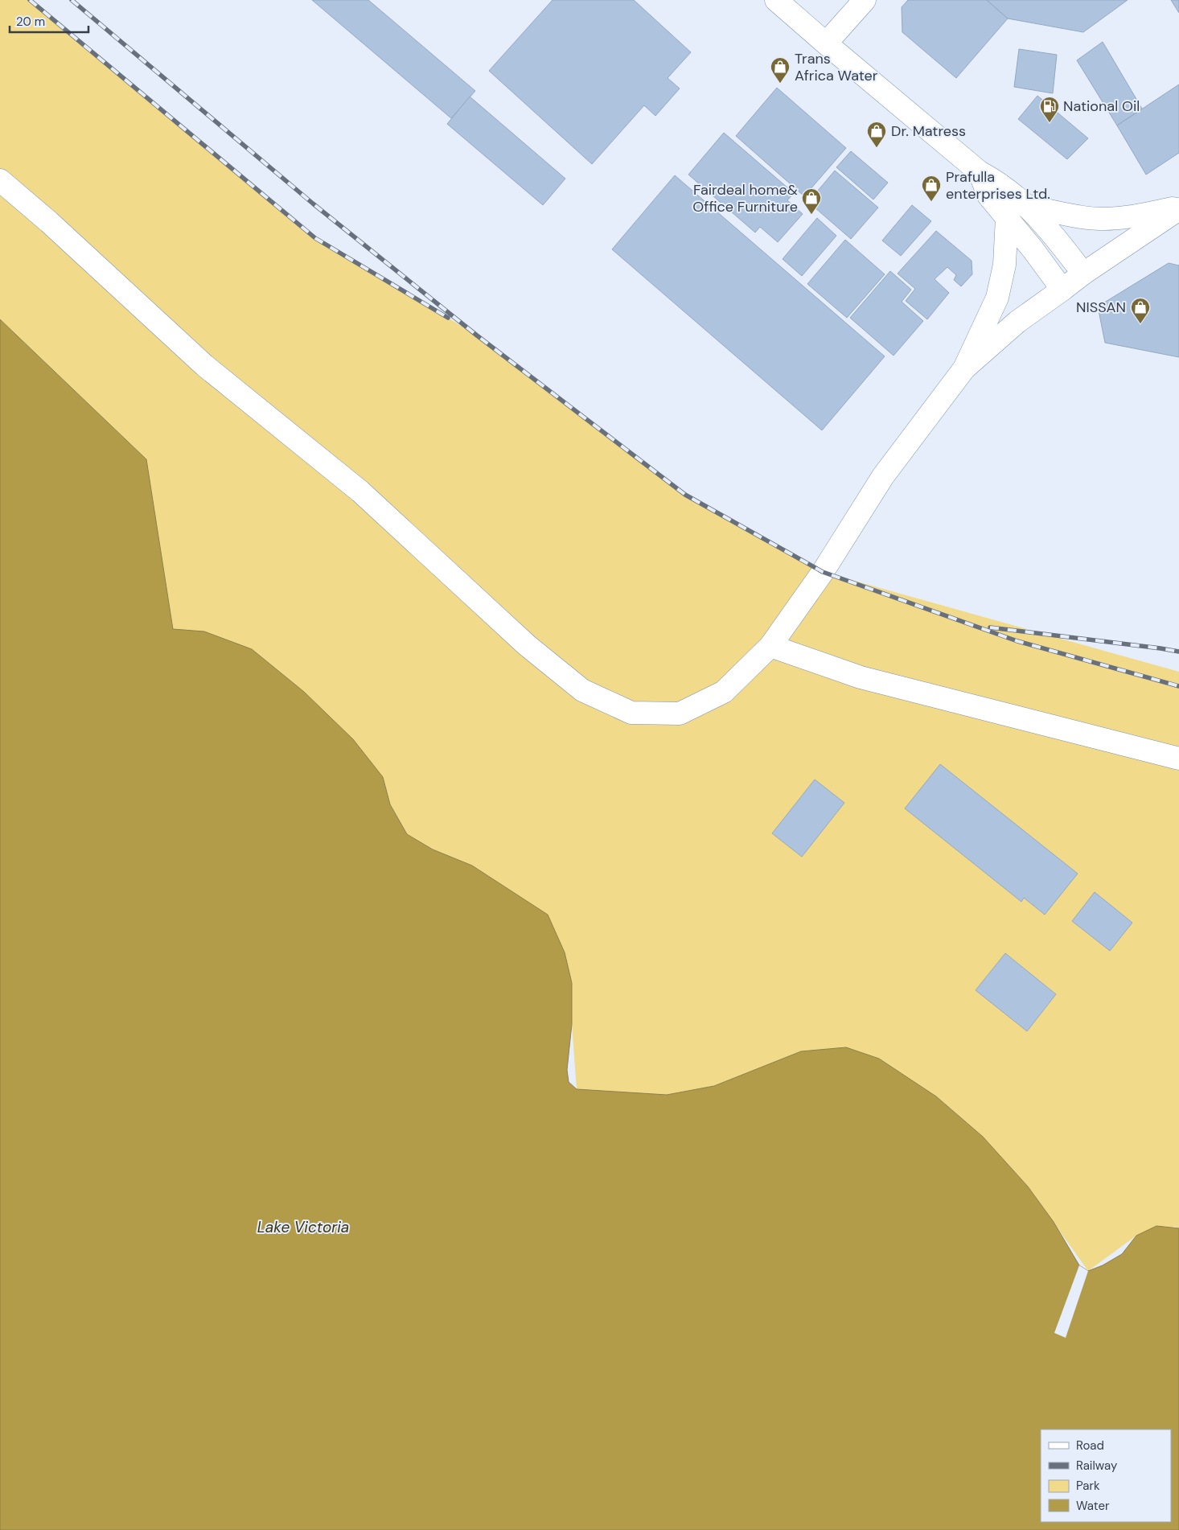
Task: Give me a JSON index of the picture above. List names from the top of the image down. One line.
{"water":["Lake Victoria"],"places":{"shop":["Trans Africa Water","Dr. Matress","Prafulla enterprises Ltd.","Fairdeal home& Office Furniture","NISSAN"],"fuel station":["National Oil"]},"legend":["Road","Railway","Park","Water"],"scale_bar":"20 m"}
